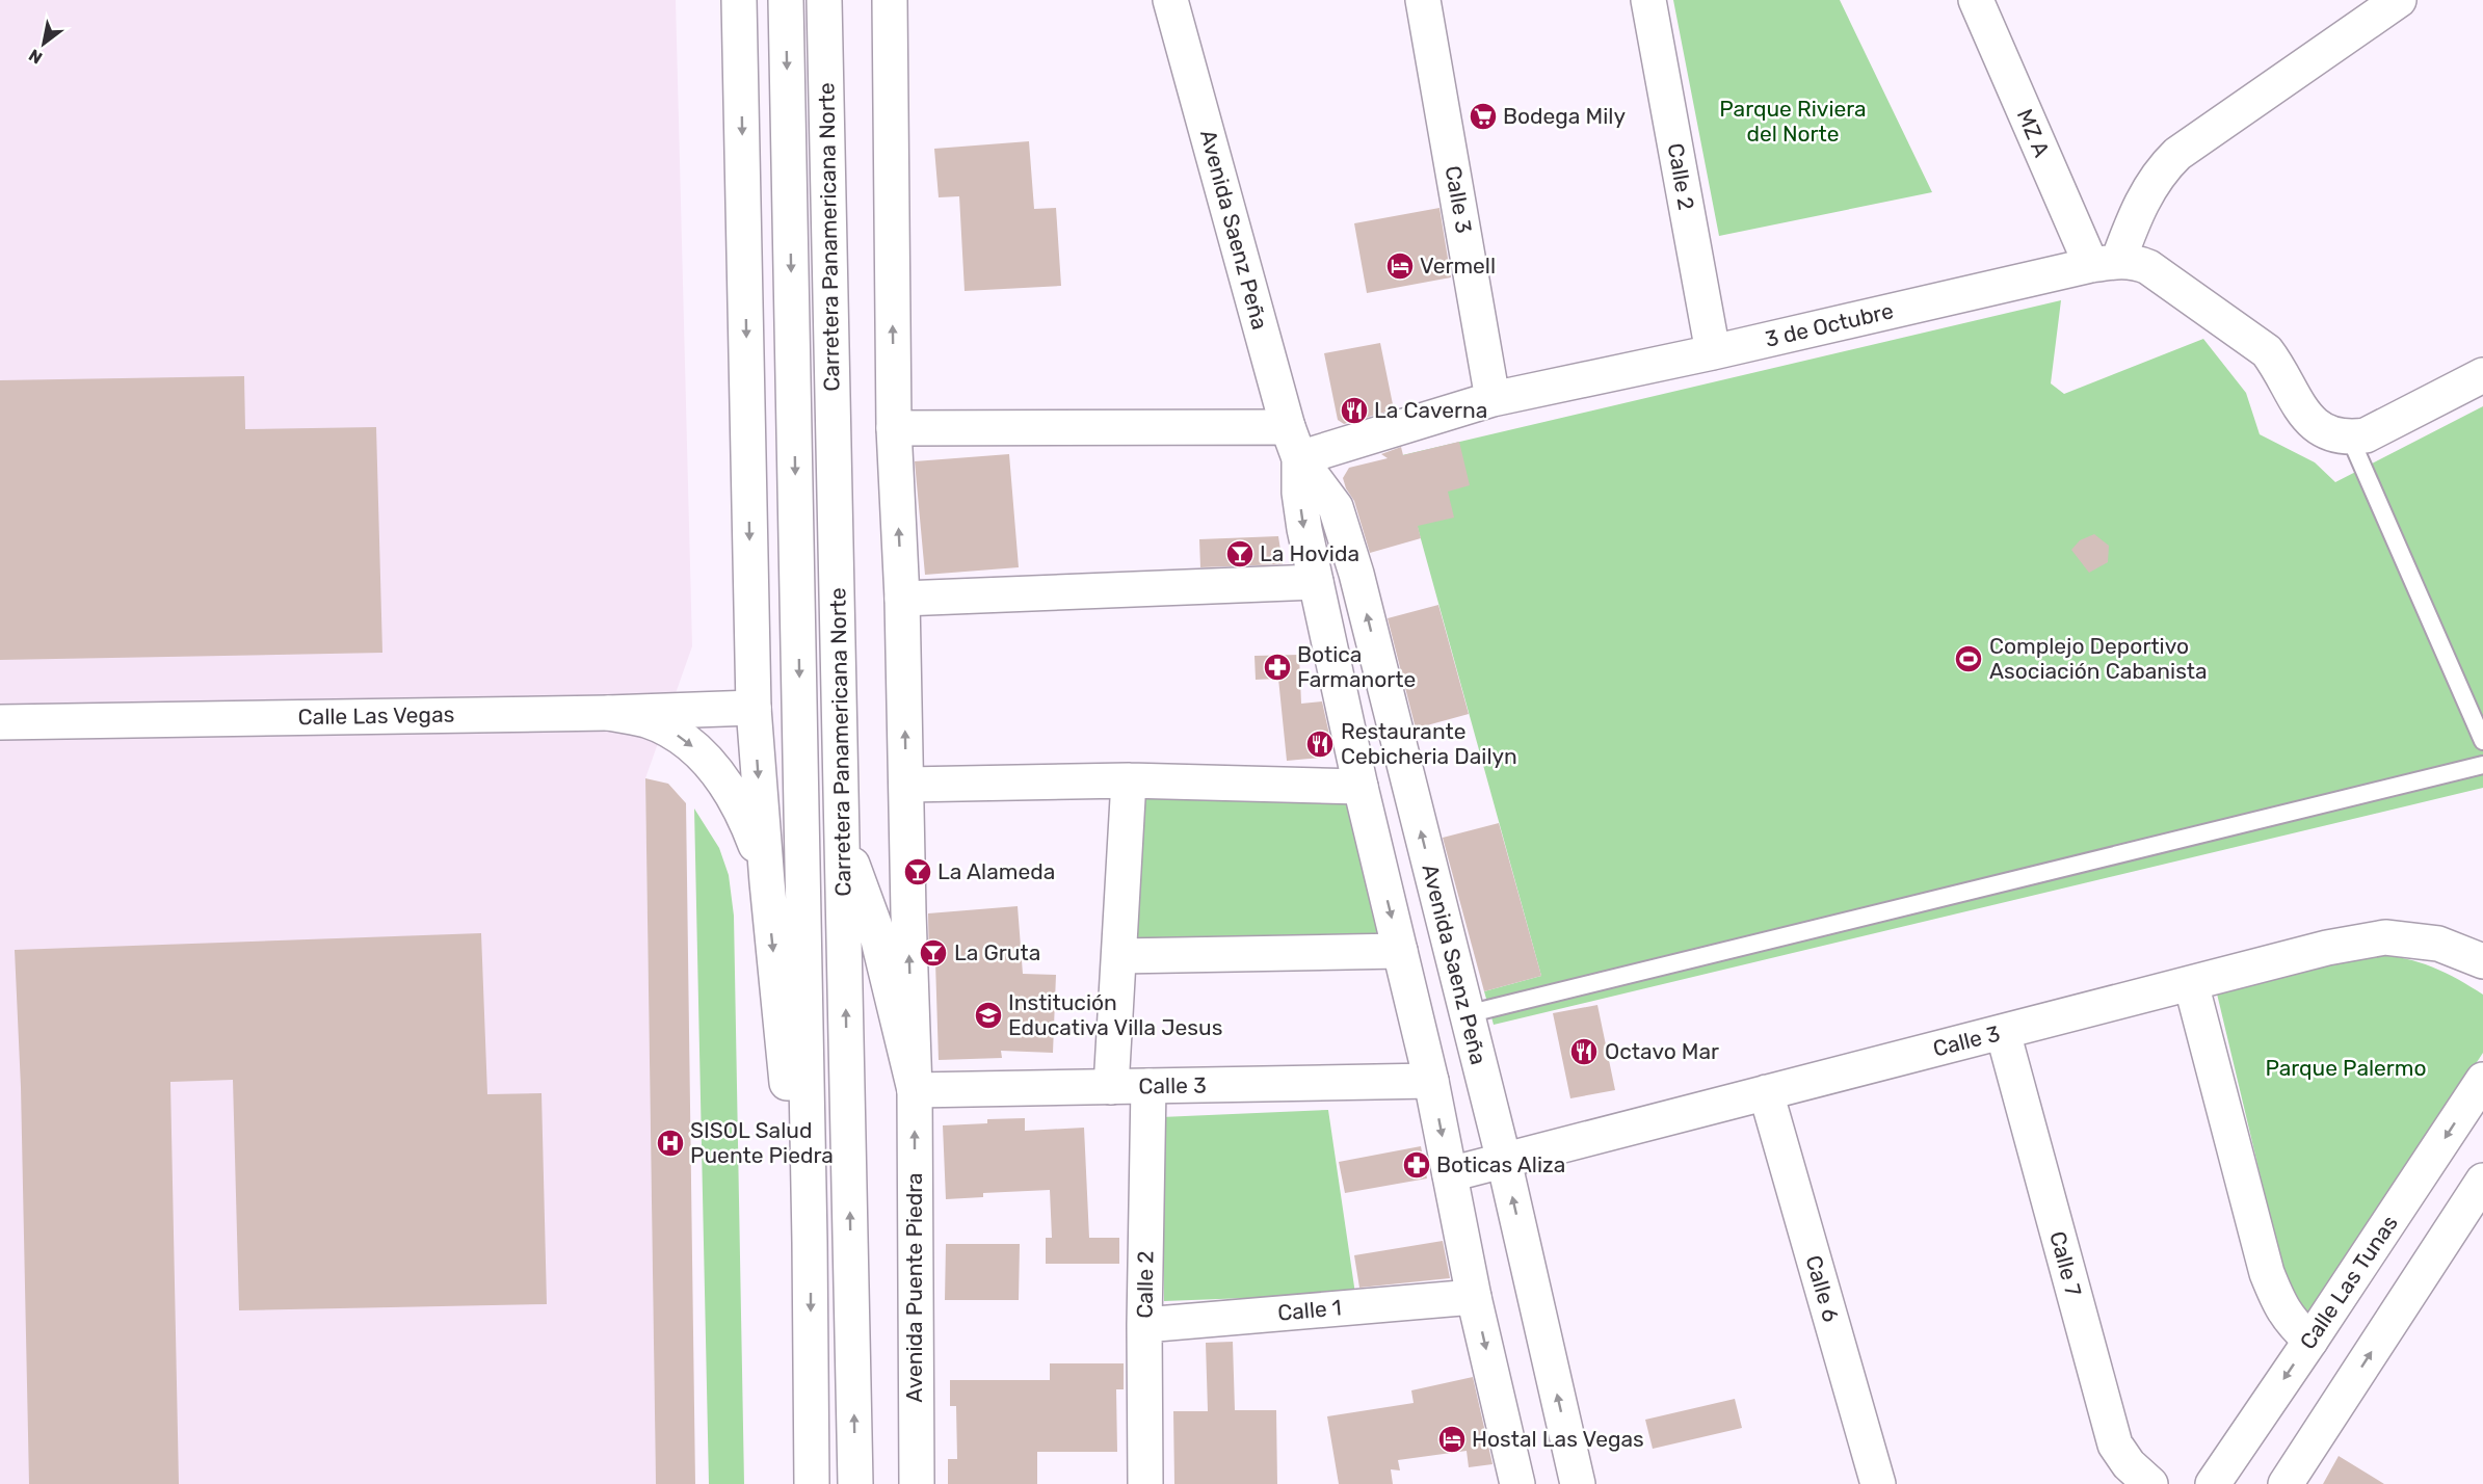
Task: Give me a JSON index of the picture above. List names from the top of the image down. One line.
{"streets":{"main road":["MZ A","Calle 2","Calle 3","Avenida Saenz Peña","Carretera Panamericana Norte","3 de Octubre","Calle Las Vegas","Calle 7","Calle Las Tunas","Avenida Puente Piedra","Calle 6","Calle 1"]},"crossings":[["MZ A","3 de Octubre"],["Calle 2","Calle 3"],["Calle 2","3 de Octubre"],["Calle 2","Calle 1"],["Calle 3","Avenida Saenz Peña"],["Calle 3","3 de Octubre"],["Calle 3","Calle 7"],["Calle 3","Avenida Puente Piedra"],["Calle 3","Calle 6"],["Avenida Saenz Peña","3 de Octubre"],["Avenida Saenz Peña","Calle 1"]],"parks":["Parque Riviera del Norte","Parque Palermo"],"places":{"supermarket":["Bodega Mily"],"hotel":["Vermell","Hostal Las Vegas"],"restaurant":["La Caverna","Restaurante Cebicheria Dailyn","Octavo Mar"],"bar":["La Hovida","La Alameda","La Gruta"],"sports":["Complejo Deportivo Asociación Cabanista"],"pharmacy":["Botica Farmanorte","Boticas Aliza"],"school or university":["Institución Educativa Villa Jesus"],"hospital":["SISOL Salud Puente Piedra"]},"north":"bottom left"}
